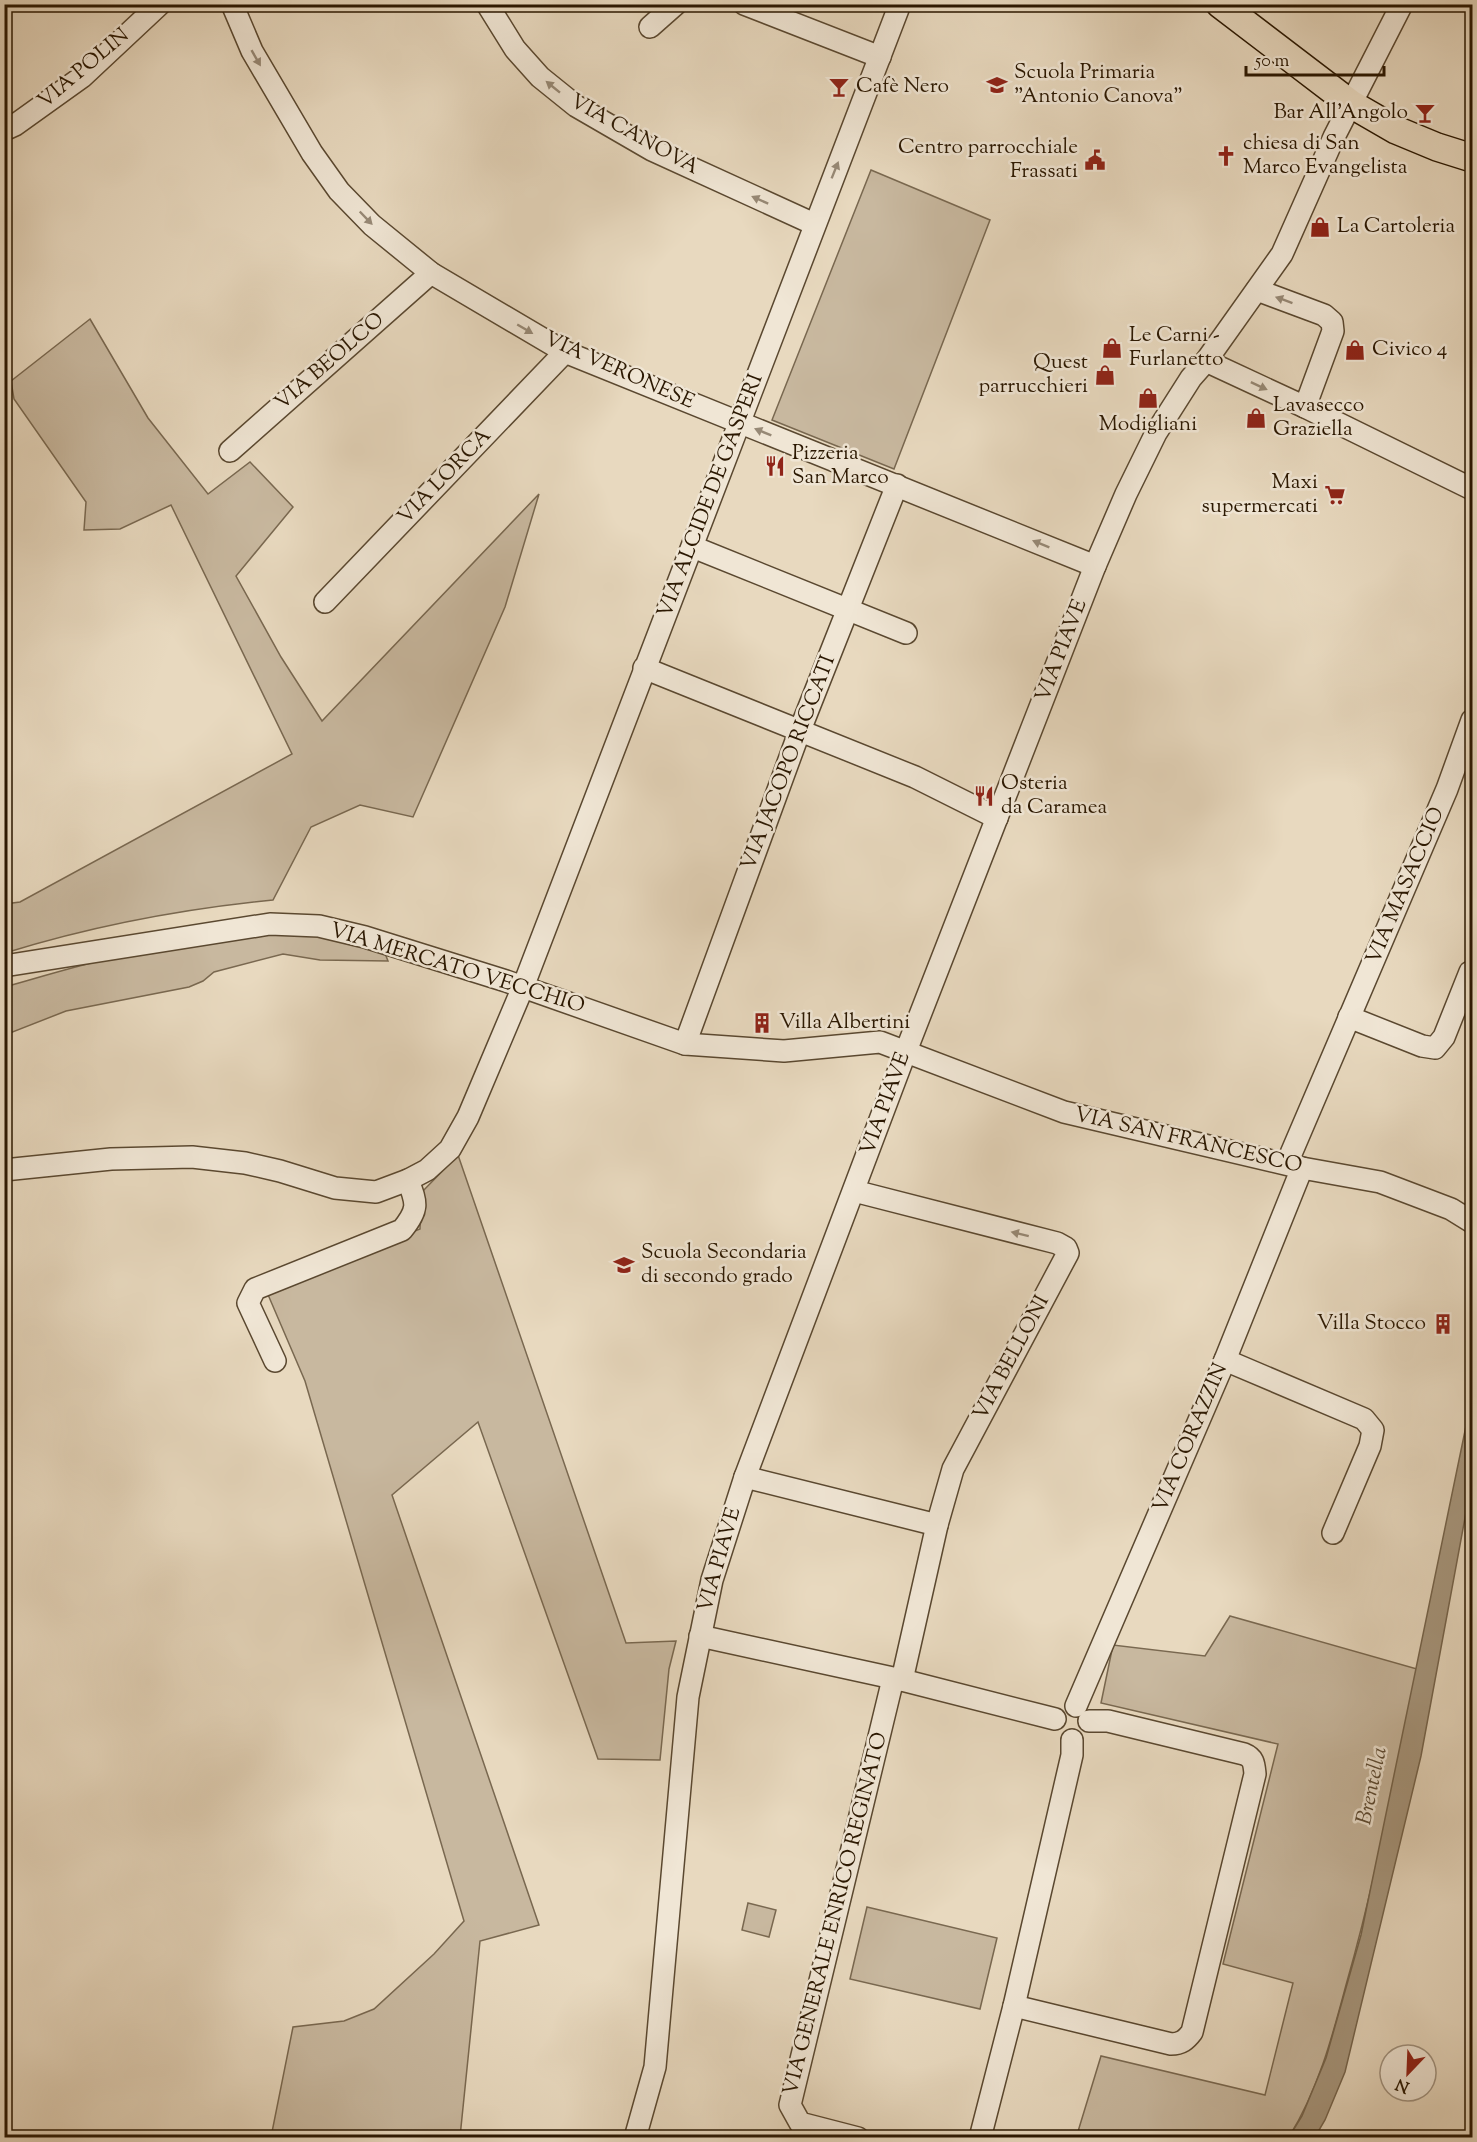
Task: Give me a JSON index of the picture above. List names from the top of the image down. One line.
{"streets":{"street":["VIA POLIN","VIA CANOVA","VIA BEOLCO","VIA VERONESE","VIA LORCA","VIA ALCIDE DE GASPERI","VIA PIAVE","VIA JACOPO RICCATI","VIA MASACCIO","VIA MERCATO VECCHIO","VIA SAN FRANCESCO","VIA BELLONI","VIA CORAZZIN","VIA GENERALE ENRICO REGINATO"]},"crossings":[["VIA CANOVA","VIA ALCIDE DE GASPERI"],["VIA BEOLCO","VIA VERONESE"],["VIA VERONESE","VIA LORCA"],["VIA VERONESE","VIA ALCIDE DE GASPERI"],["VIA VERONESE","VIA PIAVE"],["VIA VERONESE","VIA JACOPO RICCATI"],["VIA ALCIDE DE GASPERI","VIA MERCATO VECCHIO"],["VIA PIAVE","VIA MERCATO VECCHIO"],["VIA PIAVE","VIA SAN FRANCESCO"],["VIA PIAVE","VIA BELLONI"],["VIA JACOPO RICCATI","VIA MERCATO VECCHIO"],["VIA MASACCIO","VIA SAN FRANCESCO"],["VIA MASACCIO","VIA CORAZZIN"],["VIA MERCATO VECCHIO","VIA SAN FRANCESCO"],["VIA SAN FRANCESCO","VIA CORAZZIN"],["VIA BELLONI","VIA GENERALE ENRICO REGINATO"]],"water":["Brentella"],"places":{"school or university":["Scuola Primaria \"Antonio Canova\"","Scuola Secondaria di secondo grado"],"bar":["Cafè Nero","Bar All'Angolo"],"church":["chiesa di San Marco Evangelista"],"public building":["Centro parrocchiale Frassati"],"shop":["La Cartoleria","Le Carni - Furlanetto","Civico 4","Quest parrucchieri","Modigliani","Lavasecco Graziella"],"restaurant":["Pizzeria San Marco","Osteria da Caramea"],"supermarket":["Maxi supermercati"],"building":["Villa Albertini","Villa Stocco"]},"scale_bar":"50 m","north":"bottom left"}
